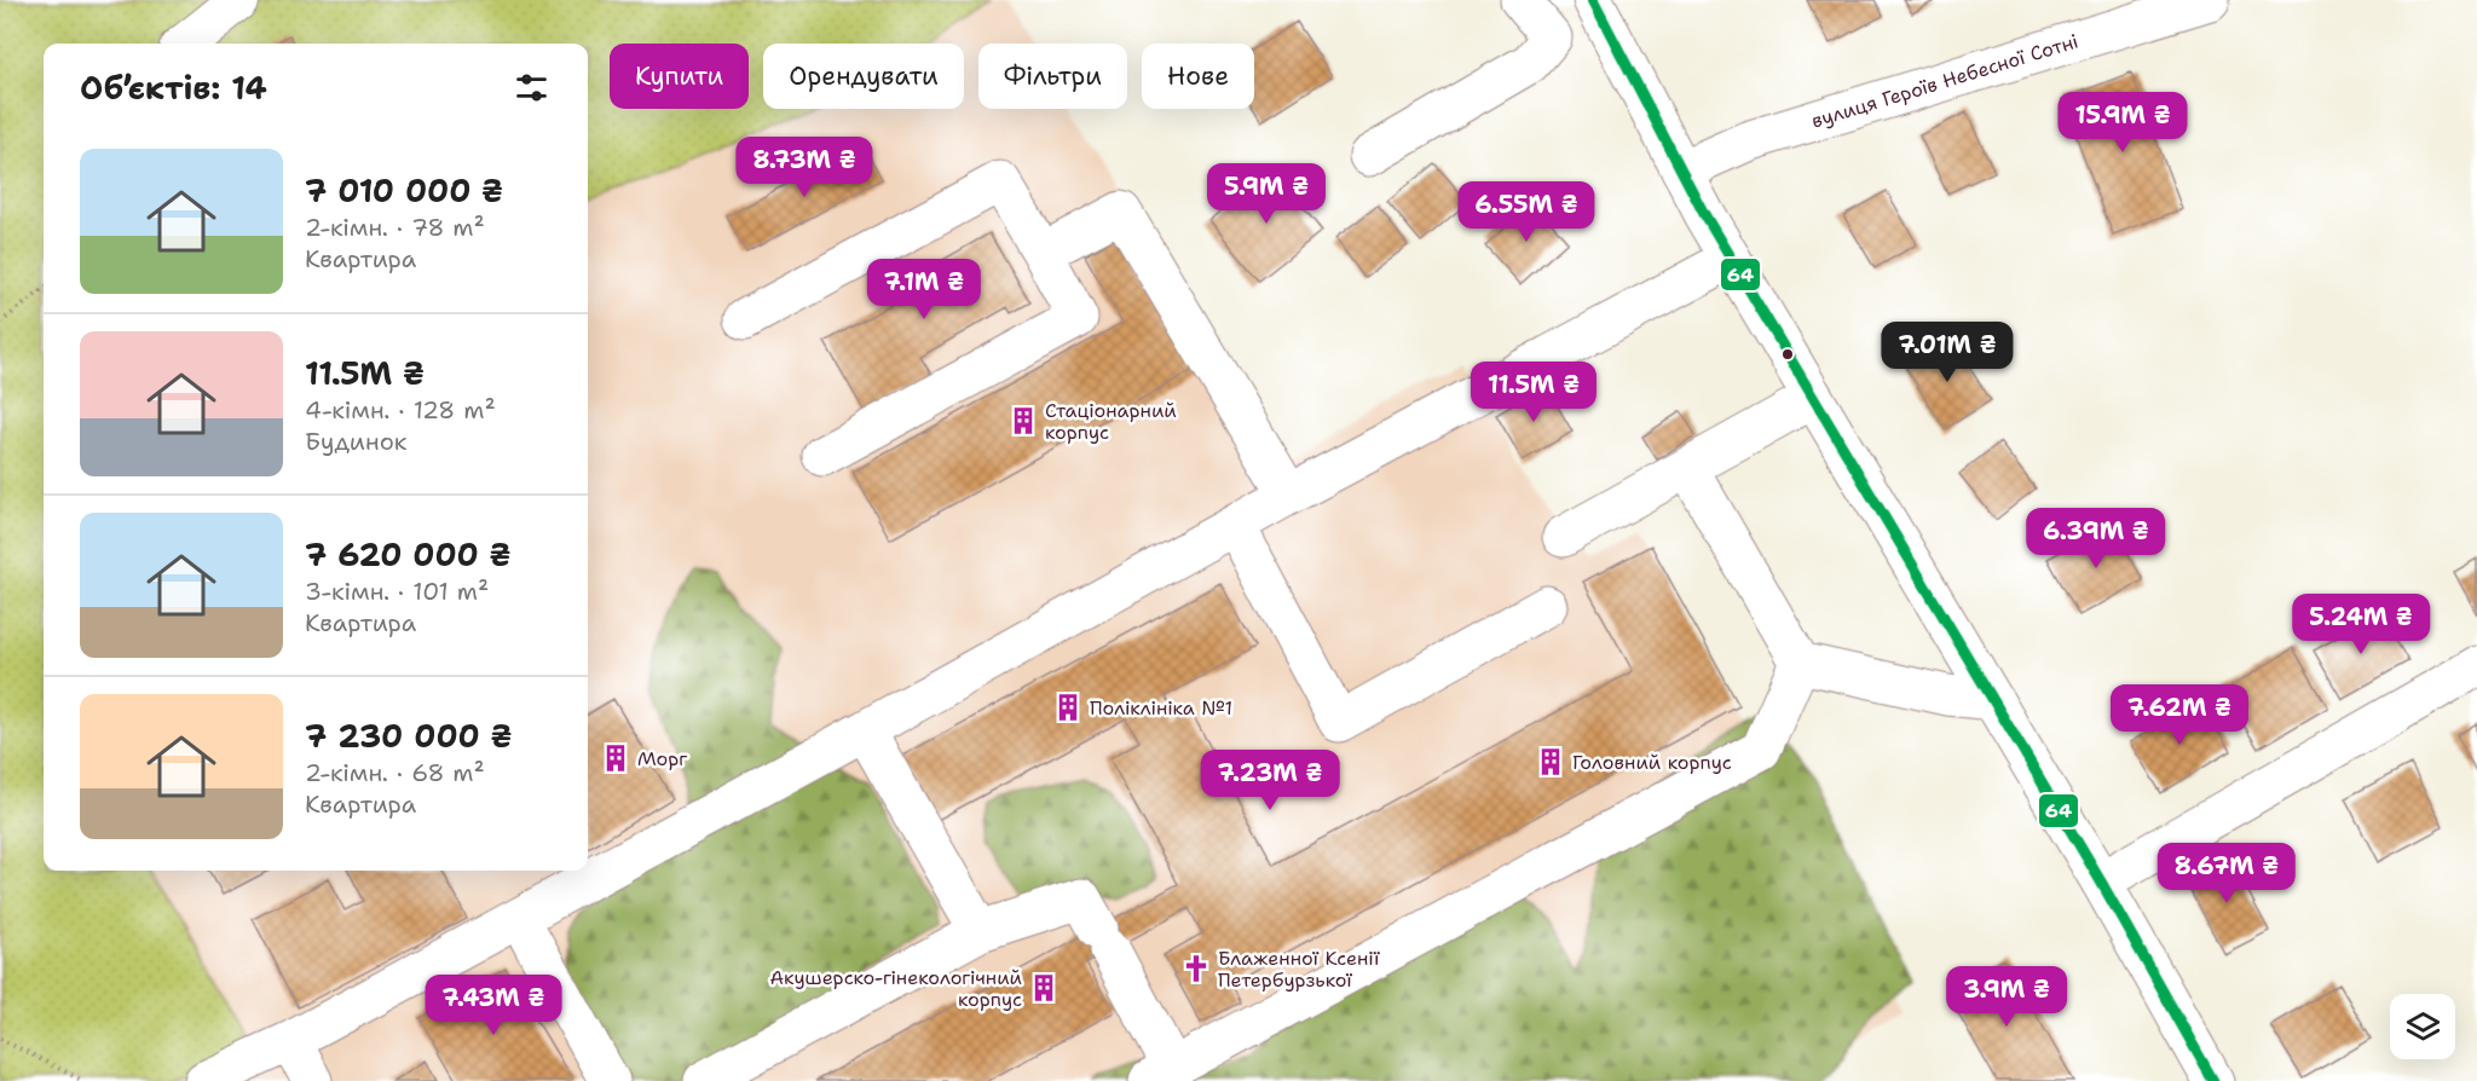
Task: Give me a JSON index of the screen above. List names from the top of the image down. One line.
{"streets":{"main road":["вулиця Героїв Небесної Сотні"]},"places":{"building":["Стаціонарний корпус","Поліклініка №1","Морг","Головний корпус","Акушерско-гінекологічний корпус"],"church":["Блаженної Ксенії Петербурзької"]},"lines":["transit line 64"],"page":{"chip":["Купити","Орендувати","Фільтри","Нове"],"heading":"Об’єктів: 14","price":["15.9M ₴","8.73M ₴","5.9M ₴","6.55M ₴","7.1M ₴","7.01M ₴","11.5M ₴","6.39M ₴","5.24M ₴","7.62M ₴","7.23M ₴","8.67M ₴","3.9M ₴","7.43M ₴"],"list":[{"name":"7 010 000 ₴","note":"2-кімн. · 78 m² · Квартира"},{"name":"11.5M ₴","note":"4-кімн. · 128 m² · Будинок"},{"name":"7 620 000 ₴","note":"3-кімн. · 101 m² · Квартира"},{"name":"7 230 000 ₴","note":"2-кімн. · 68 m² · Квартира"}]}}
